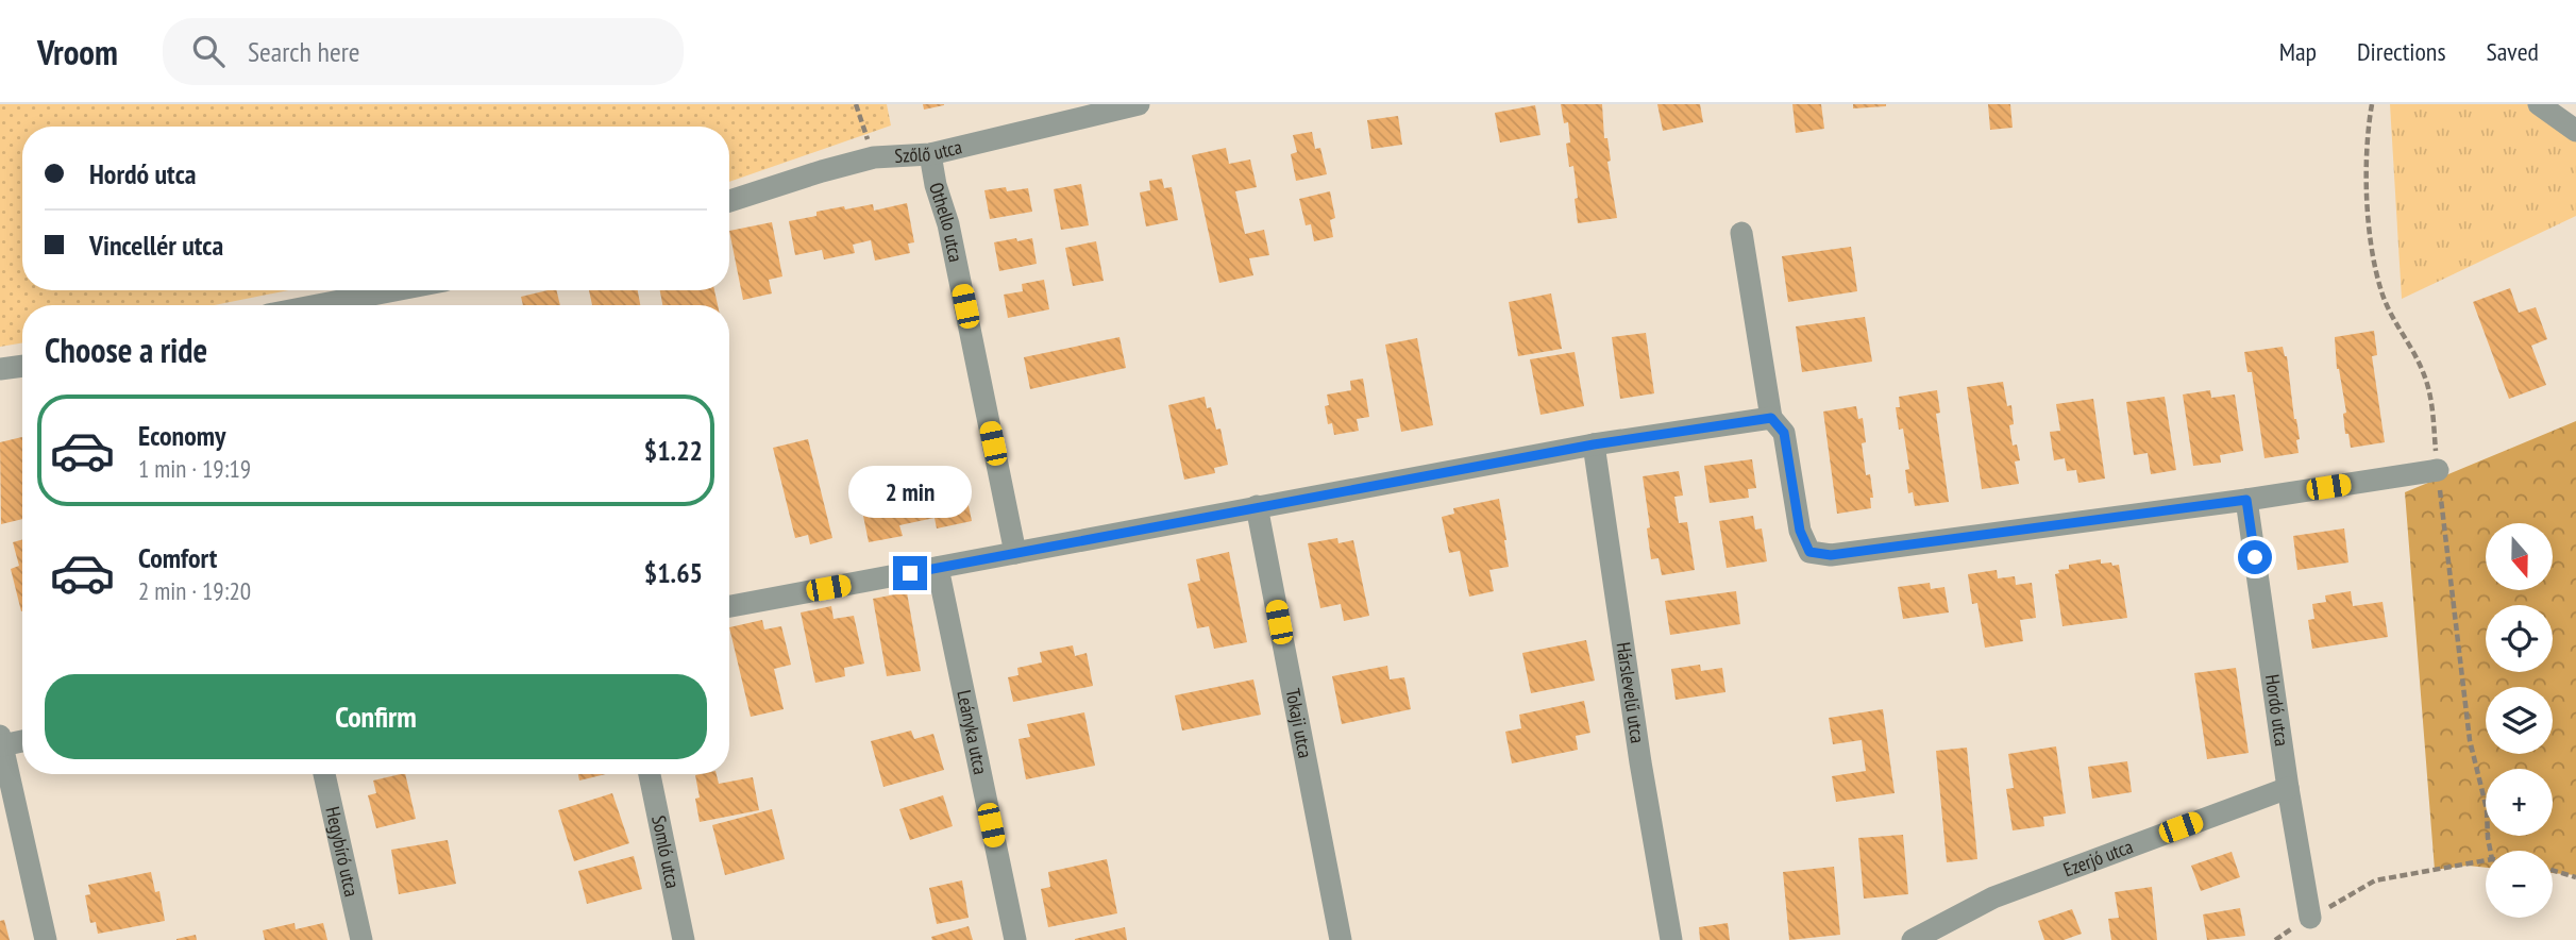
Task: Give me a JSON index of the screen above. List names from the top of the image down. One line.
{"streets":{"street":["Szőlő utca","Othello utca","Hárslevelű utca","Hordó utca","Tokaji utca","Leányka utca","Hegybíró utca","Somló utca","Ezerjó utca"]},"crossings":[["Szőlő utca","Othello utca"],["Hordó utca","Ezerjó utca"]],"north":"bottom","page":{"header":"Vroom","search":"Search here","nav":["Map","Directions","Saved"],"banner":["Hordó utca","Vincellér utca"],"heading":"Choose a ride","list":[{"name":"Economy","note":"1 min · 19:19","value":"$1.22"},{"name":"Comfort","note":"2 min · 19:20","value":"$1.65"}],"bubble":"2 min","map_buttons":["+","−"],"buttons":"Confirm"}}
